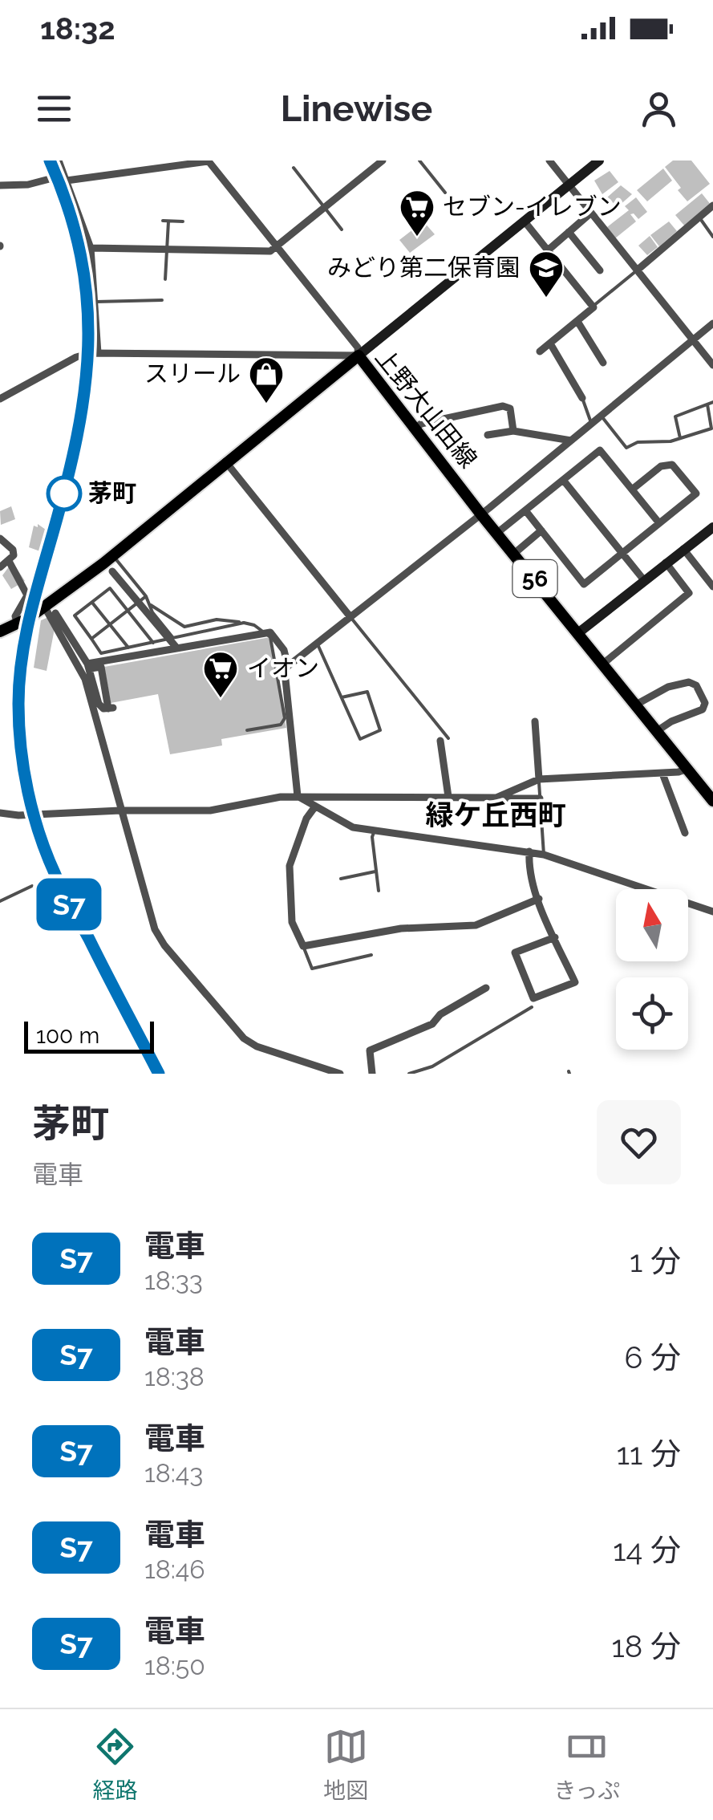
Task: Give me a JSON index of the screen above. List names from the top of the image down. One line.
{"streets":{"main road":["上野大山田線","56"]},"districts":["緑ケ丘西町"],"places":{"supermarket":["セブン-イレブン","イオン"],"school or university":["みどり第二保育園"],"shop":["スリール"],"other":["茅町"]},"scale_bar":"100 m","north":"top","page":{"status":"18:32","header":"Linewise","on_map":"S7","scale":"100 m","heading":["茅町","電車"],"list":[{"mark":"S7","name":"電車","note":"18:33","value":"1 分"},{"mark":"S7","name":"電車","note":"18:38","value":"6 分"},{"mark":"S7","name":"電車","note":"18:43","value":"11 分"},{"mark":"S7","name":"電車","note":"18:46","value":"14 分"},{"mark":"S7","name":"電車","note":"18:50","value":"18 分"}],"tabs":["経路","地図","きっぷ"]}}
